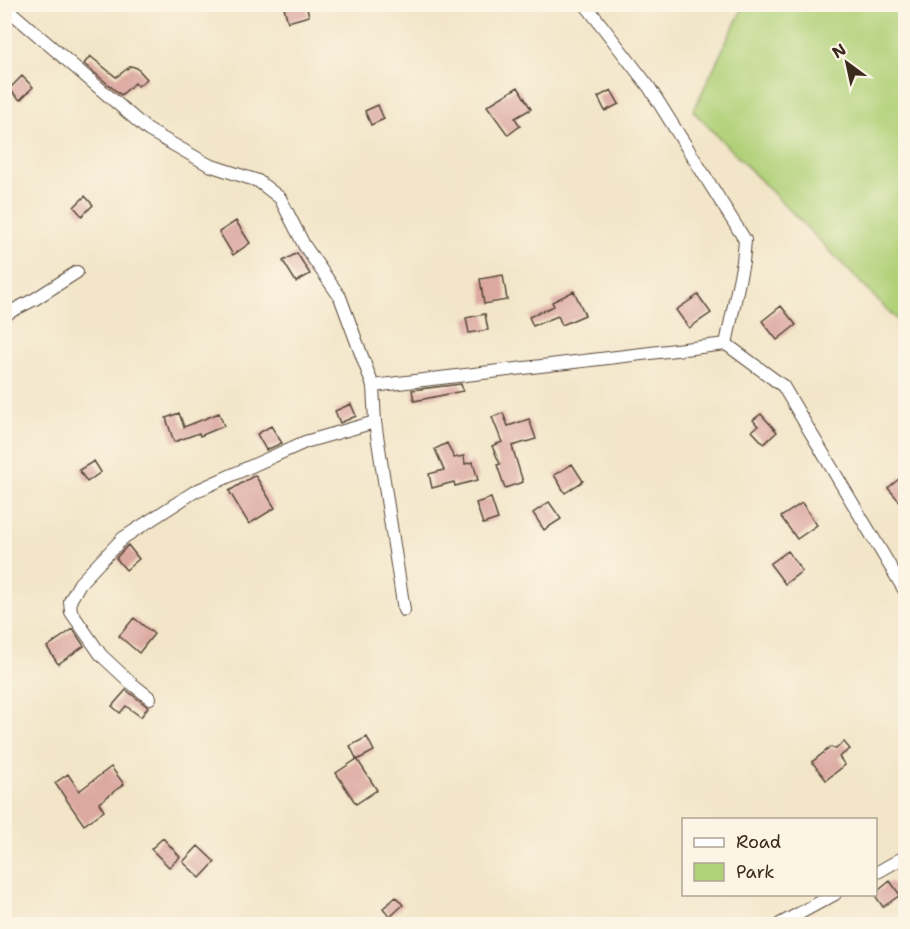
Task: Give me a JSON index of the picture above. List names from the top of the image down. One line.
{"legend":["Road","Park"],"north":"top left"}
